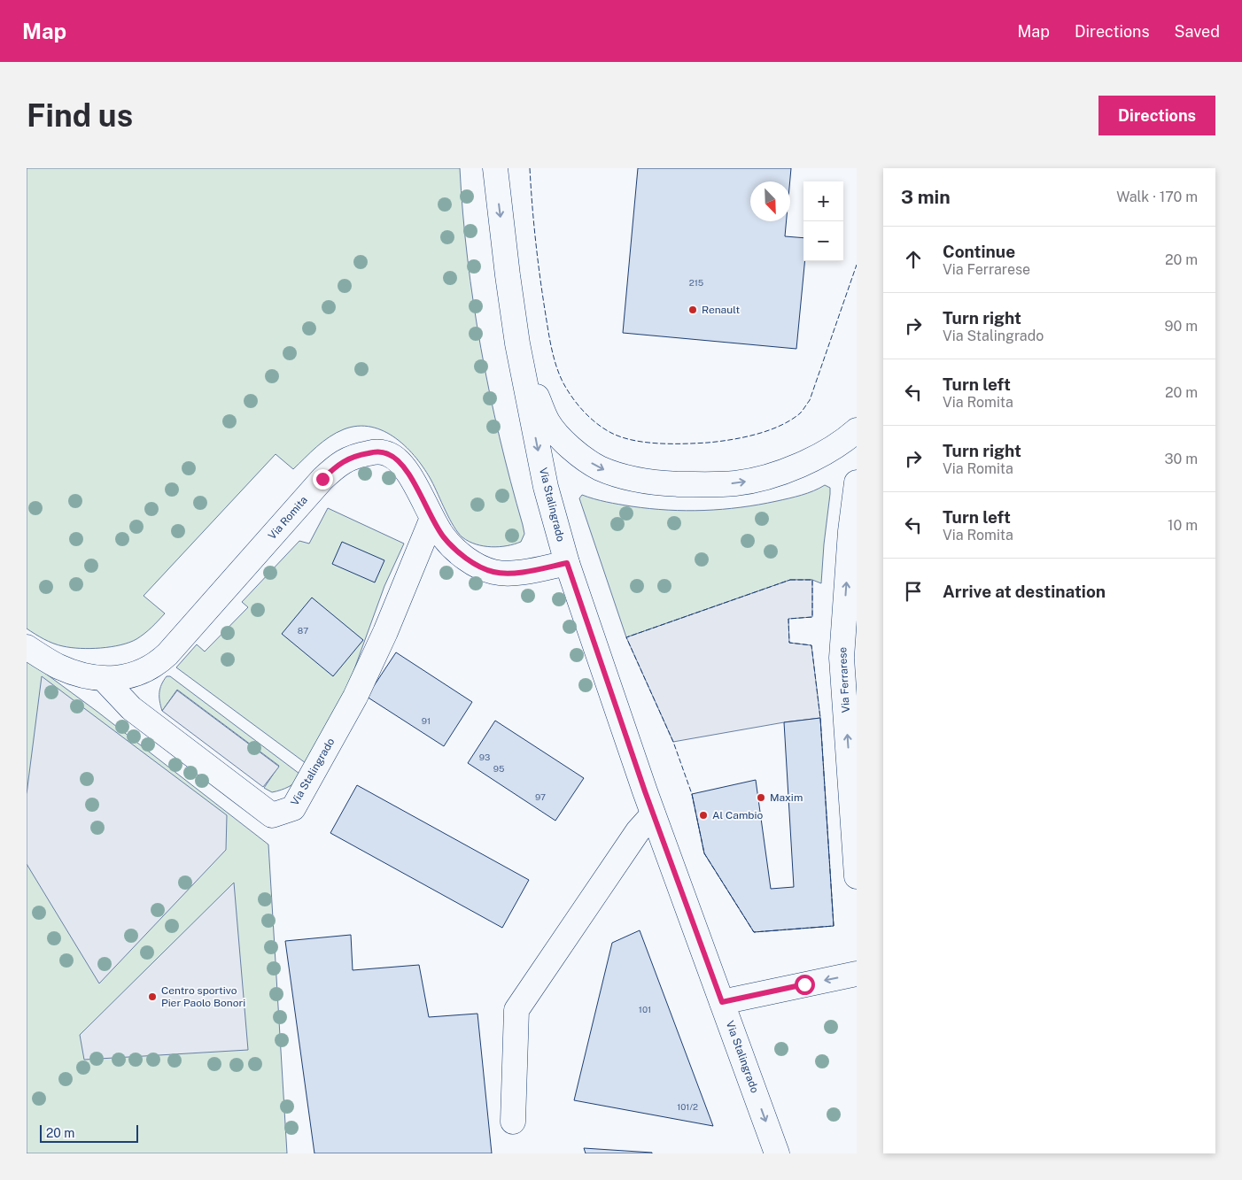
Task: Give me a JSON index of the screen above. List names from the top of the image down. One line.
{"streets":{"main road":["Via Stalingrado","Via Romita","Via Ferrarese"]},"crossings":[["Via Stalingrado","Via Romita"]],"one_way":["Via Stalingrado","Via Ferrarese"],"places":["Renault","Maxim","Al Cambio","Centro sportivo Pier Paolo Bonori"],"house_numbers":["215","87","91","93","95","97","101","101/2"],"scale_bar":"20 m","north":"bottom right","page":{"header":"Map","nav":["Map","Directions","Saved"],"buttons":"Directions","title":"Find us","heading":["3 min","Walk · 170 m"],"map_buttons":["+","−"],"list":[["Continue","Via Ferrarese","20 m"],["Turn right","Via Stalingrado","90 m"],["Turn left","Via Romita","20 m"],["Turn right","Via Romita","30 m"],["Turn left","Via Romita","10 m"],"Arrive at destination"],"scale":"20 m"}}
